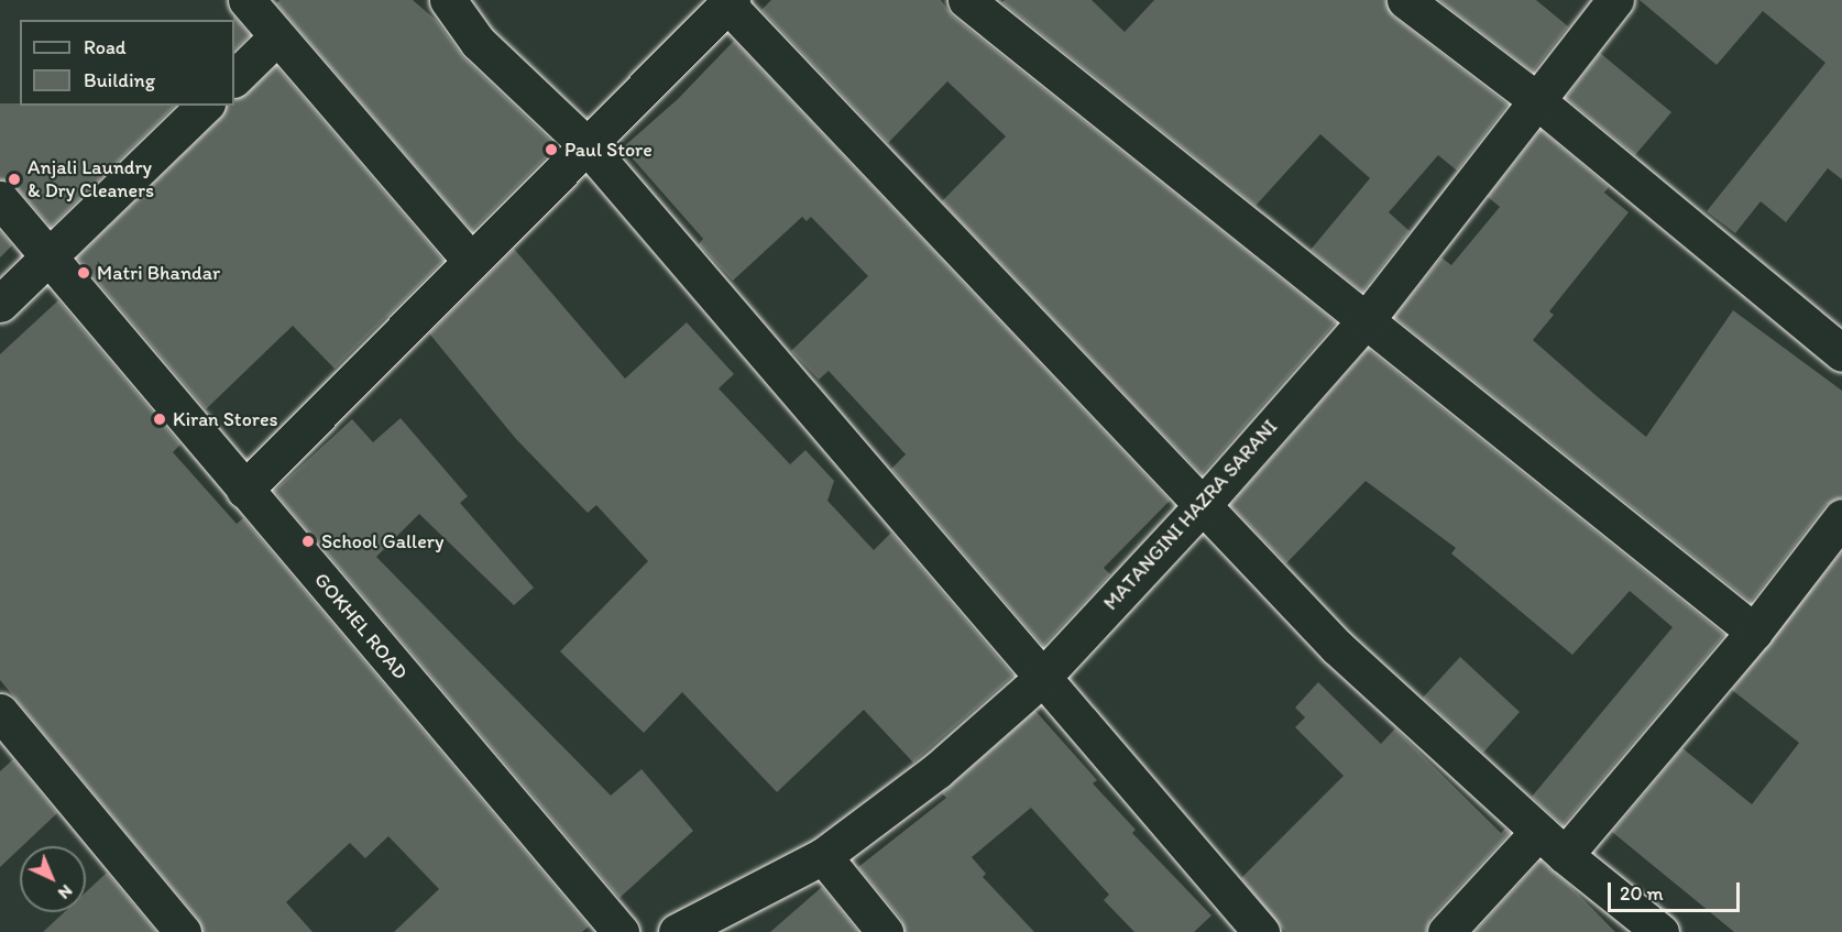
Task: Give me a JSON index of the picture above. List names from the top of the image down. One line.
{"streets":{"street":["MATANGINI HAZRA SARANI","GOKHEL ROAD"]},"places":["Paul Store","Anjali Laundry & Dry Cleaners","Matri Bhandar","Kiran Stores","School Gallery"],"legend":["Road","Building"],"scale_bar":"20 m","north":"bottom right"}
